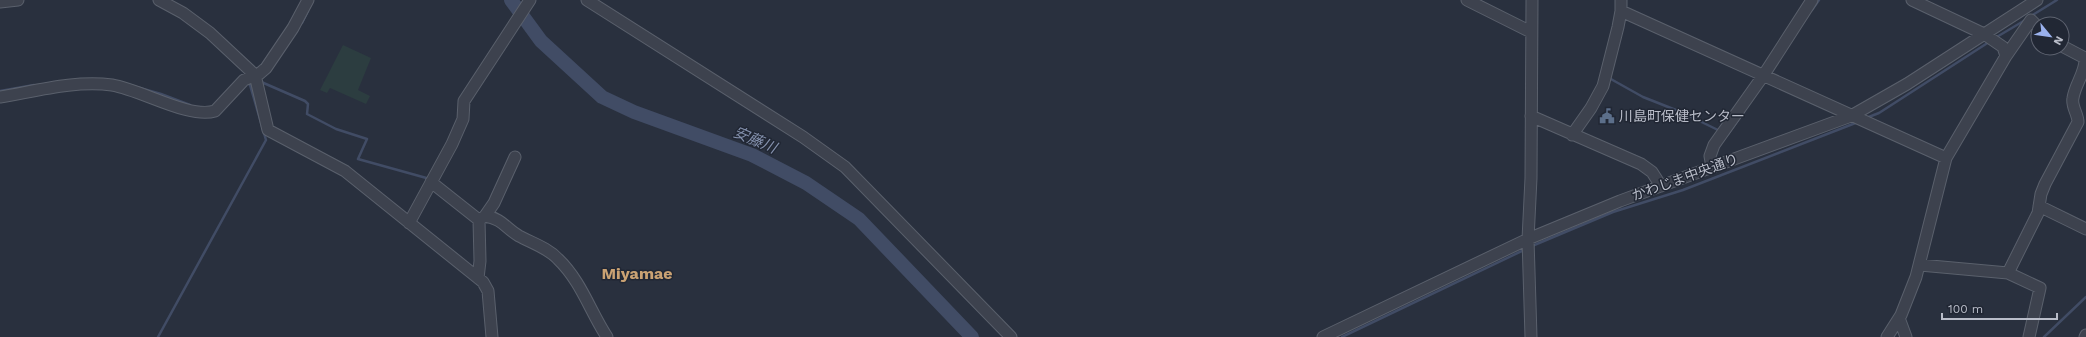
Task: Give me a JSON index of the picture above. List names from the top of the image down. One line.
{"streets":{"street":["かわじま中央通り"]},"districts":["Miyamae"],"water":["安藤川"],"places":{"public building":["川島町保健センター"]},"scale_bar":"100 m","north":"bottom right"}
